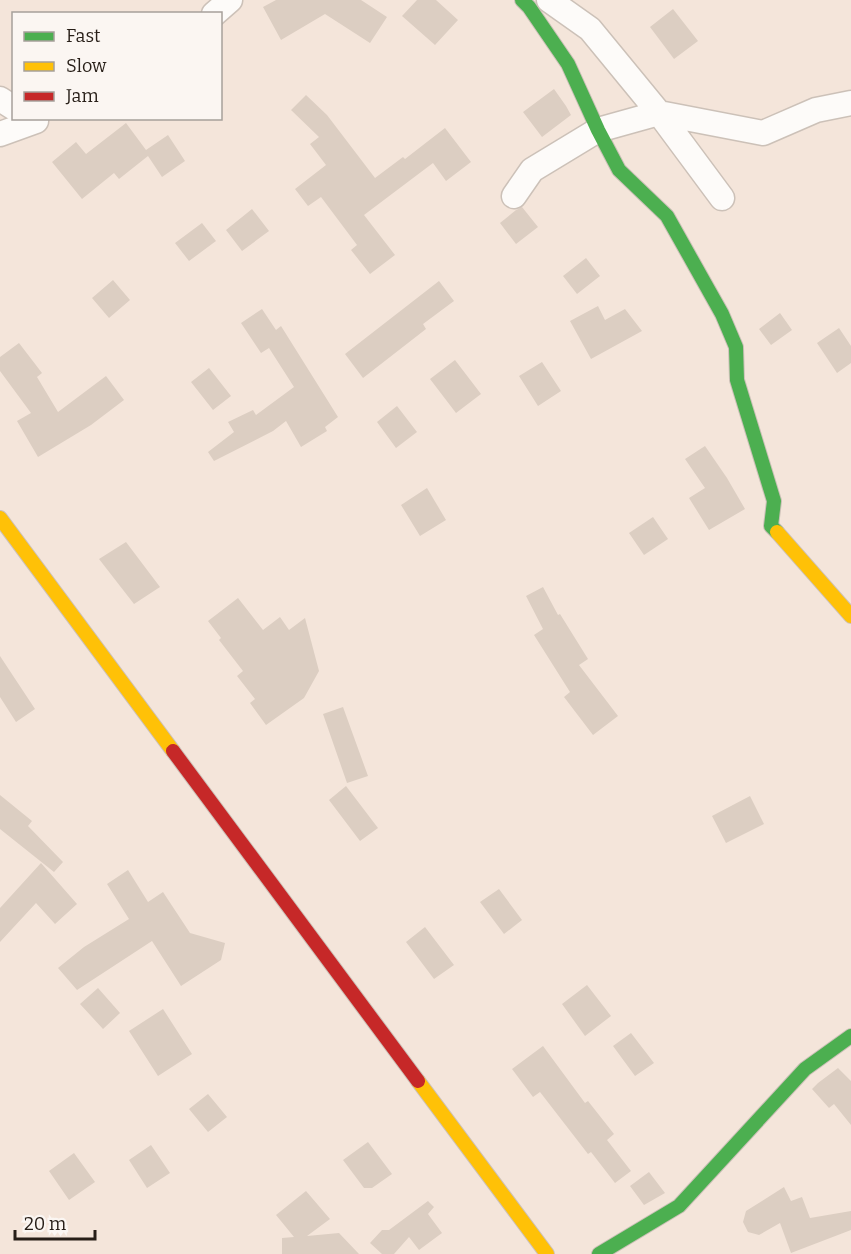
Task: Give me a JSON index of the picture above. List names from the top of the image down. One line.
{"legend":["Fast","Slow","Jam"],"scale_bar":"20 m"}
